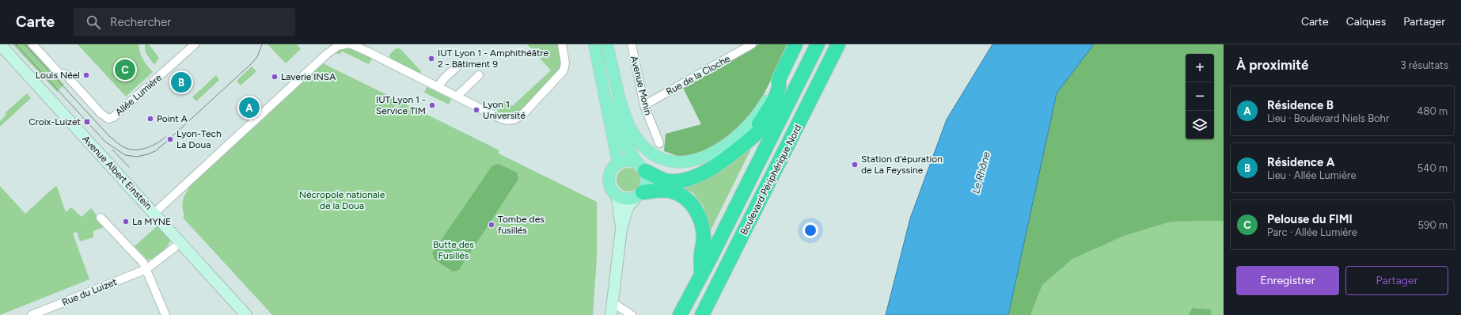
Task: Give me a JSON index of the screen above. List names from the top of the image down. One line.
{"streets":{"highway":["Boulevard Périphérique Nord"],"street":["Rue de la Cloche","Avenue Monin","Allée Lumière","Avenue Albert Einstein","Rue du Luizet"]},"crossings":[["Rue de la Cloche","Avenue Monin"],["Avenue Albert Einstein","Rue du Luizet"]],"water":["Le Rhône"],"parks":["Nécropole nationale de la Doua","Butte des Fusillés"],"places":{"other":["IUT Lyon 1 - Amphithéâtre 2 - Bâtiment 9","Louis Néel","Laverie INSA","IUT Lyon 1 - Service TIM","Lyon 1 Université","Point A","Lyon-Tech La Doua","Station d'épuration de La Feyssine","La MYNE","Tombe des fusillés"],"transit":["Croix-Luizet"]},"page":{"header":"Carte","search":"Rechercher","nav":["Carte","Calques","Partager"],"heading":["À proximité","3 résultats"],"map_buttons":["+","−"],"pins":["C","B","A"],"list":[{"mark":"A","name":"Résidence B","note":"Lieu · Boulevard Niels Bohr","value":"480 m"},{"mark":"B","name":"Résidence A","note":"Lieu · Allée Lumière","value":"540 m"},{"mark":"C","name":"Pelouse du FIMI","note":"Parc · Allée Lumière","value":"590 m"}],"buttons":["Enregistrer","Partager"]}}
